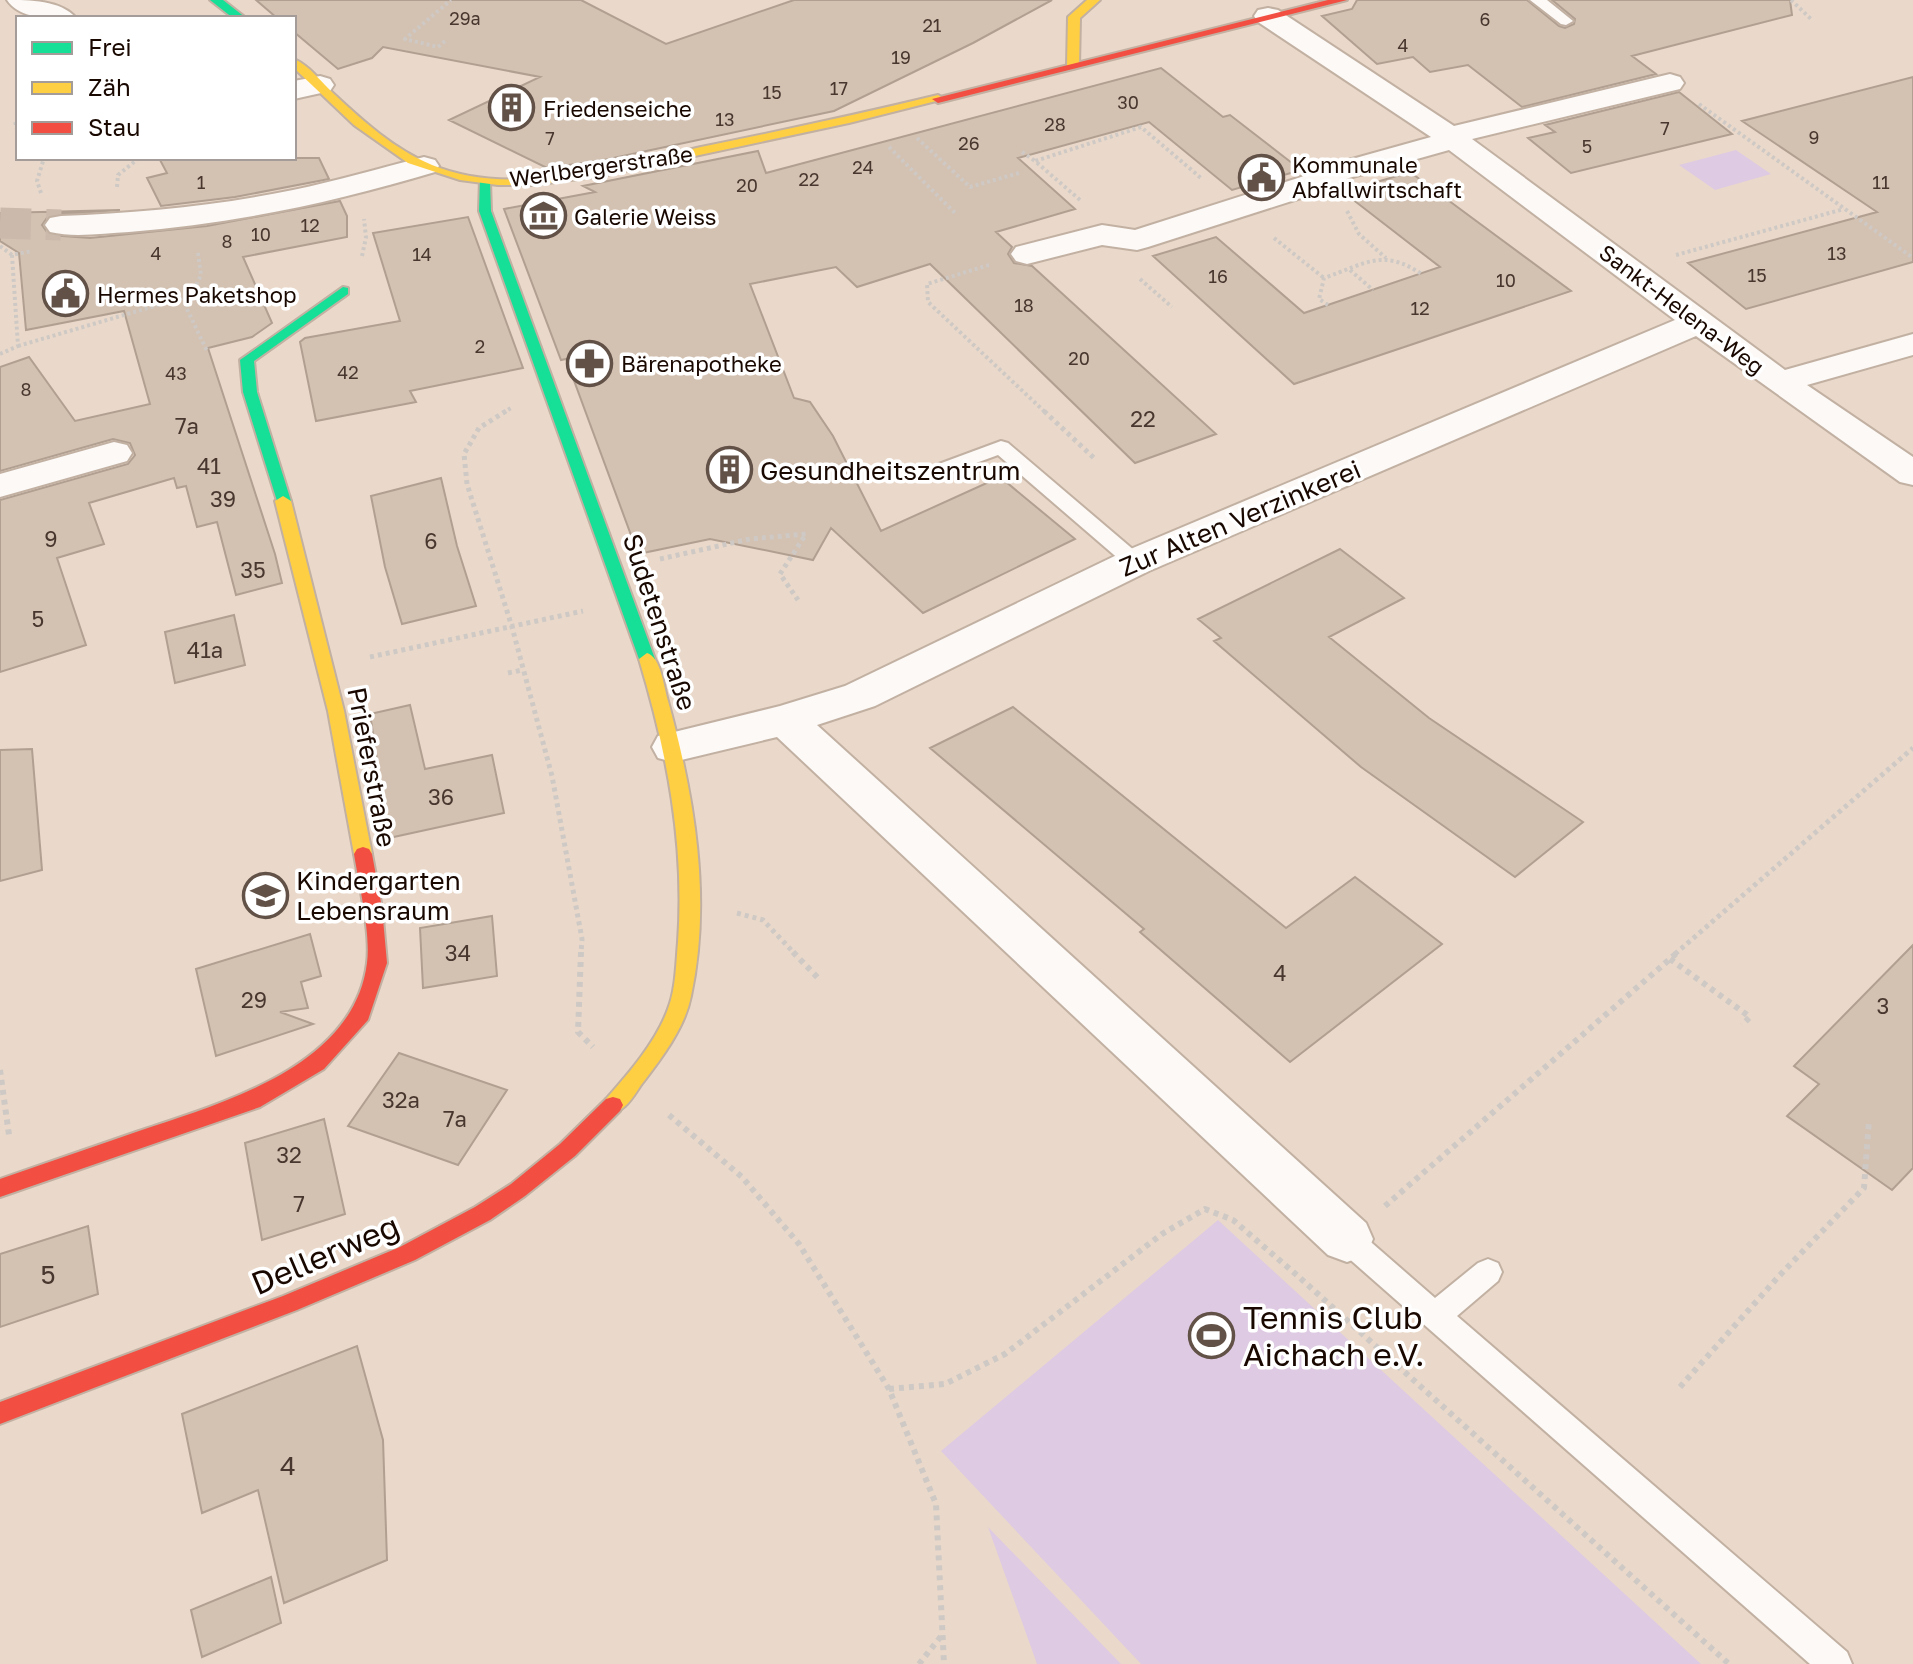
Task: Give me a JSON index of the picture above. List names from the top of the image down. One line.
{"streets":{"street":["Werlbergerstraße","Sankt-Helena-Weg","Zur Alten Verzinkerei","Sudetenstraße","Prieferstraße","Dellerweg"]},"crossings":[["Werlbergerstraße","Sankt-Helena-Weg"],["Werlbergerstraße","Sudetenstraße"],["Sankt-Helena-Weg","Zur Alten Verzinkerei"],["Zur Alten Verzinkerei","Sudetenstraße"],["Sudetenstraße","Dellerweg"]],"places":{"building":["Friedenseiche","Gesundheitszentrum"],"public building":["Kommunale Abfallwirtschaft","Hermes Paketshop"],"museum":["Galerie Weiss"],"pharmacy":["Bärenapotheke"],"school or university":["Kindergarten Lebensraum"],"sports":["Tennis Club Aichach e.V."]},"house_numbers":["29a","6","21","4","19","17","15","30","13","28","7","9","7","26","5","24","22","1","11","20","12","10","8","4","13","14","15","16","10","18","12","2","20","42","43","8","22","7a","41","39","9","6","35","5","41a","36","34","4","29","3","32a","7a","32","7","5","4"],"legend":["Frei","Zäh","Stau"]}
